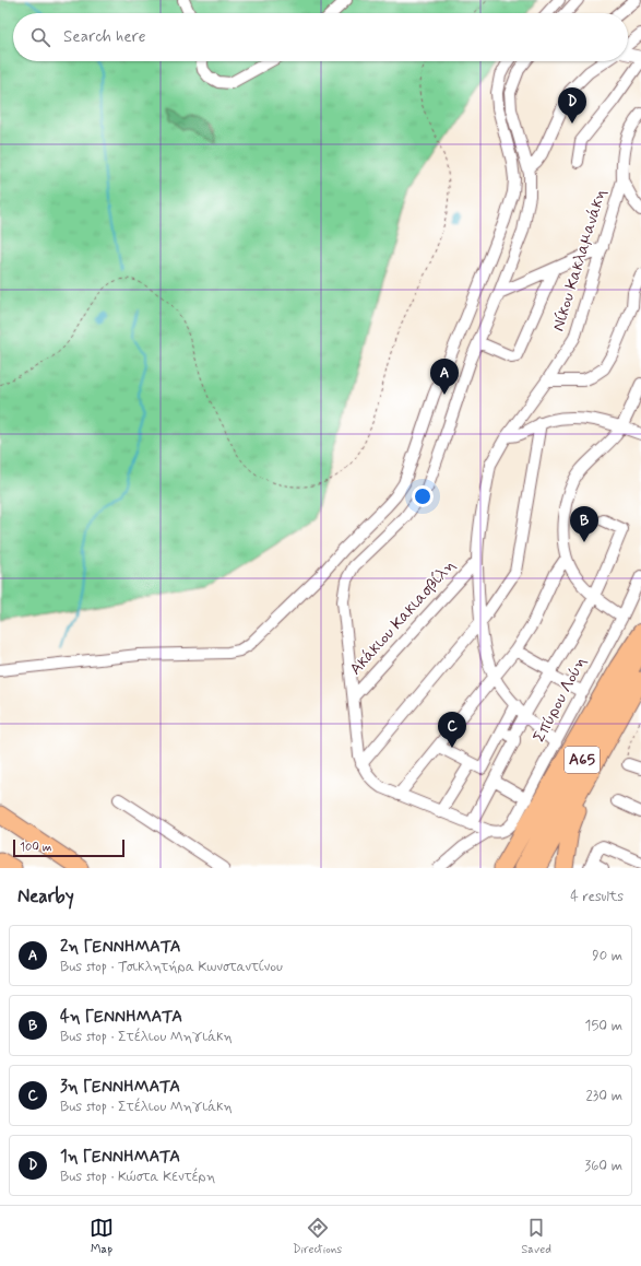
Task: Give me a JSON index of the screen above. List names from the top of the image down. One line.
{"streets":{"highway":["Α65"],"street":["Νίκου Κακλαμανάκη","Ακάκιου Κακιασβίλη","Σπύρου Λούη"]},"crossings":[["Νίκου Κακλαμανάκη","Ακάκιου Κακιασβίλη"],["Νίκου Κακλαμανάκη","Σπύρου Λούη"]],"scale_bar":"100 m","page":{"search":"Search here","pins":["D","A","B","C"],"scale":"100 m","heading":["Nearby","4 results"],"list":[{"mark":"A","name":"2η ΓΕΝΝΗΜΑΤΑ","note":"Bus stop · Τσικλητήρα Κωνσταντίνου","value":"90 m"},{"mark":"B","name":"4η ΓΕΝΝΗΜΑΤΑ","note":"Bus stop · Στέλιου Μηγιάκη","value":"150 m"},{"mark":"C","name":"3η ΓΕΝΝΗΜΑΤΑ","note":"Bus stop · Στέλιου Μηγιάκη","value":"230 m"},{"mark":"D","name":"1η ΓΕΝΝΗΜΑΤΑ","note":"Bus stop · Κώστα Κεντέρη","value":"360 m"}],"nav":["Map","Directions","Saved"]}}
